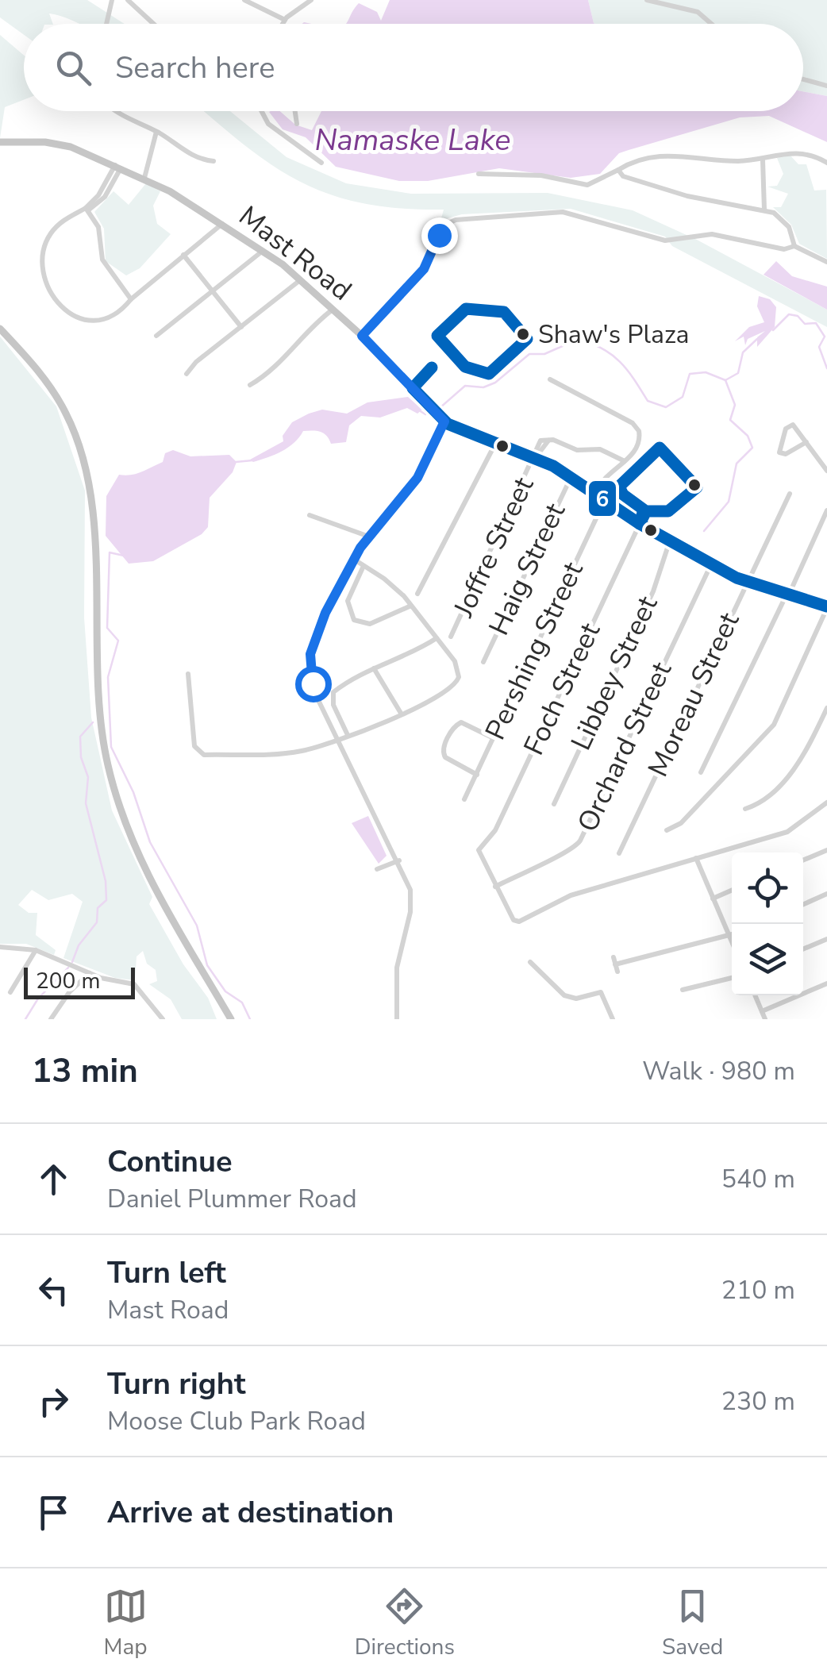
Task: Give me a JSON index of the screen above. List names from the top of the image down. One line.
{"streets":{"main road":["Mast Road"],"street":["Joffre Street","Haig Street","Pershing Street","Libbey Street","Foch Street","Moreau Street","Orchard Street"]},"crossings":[["Mast Road","Joffre Street"],["Mast Road","Haig Street"],["Mast Road","Pershing Street"],["Mast Road","Libbey Street"],["Mast Road","Foch Street"],["Mast Road","Moreau Street"],["Mast Road","Orchard Street"],["Foch Street","Orchard Street"]],"water":["Namaske Lake"],"places":["Shaw's Plaza"],"lines":["transit line 6"],"scale_bar":"200 m","page":{"search":"Search here","scale":"200 m","heading":["13 min","Walk · 980 m"],"list":[["Continue","Daniel Plummer Road","540 m"],["Turn left","Mast Road","210 m"],["Turn right","Moose Club Park Road","230 m"],"Arrive at destination"],"nav":["Map","Directions","Saved"]}}
